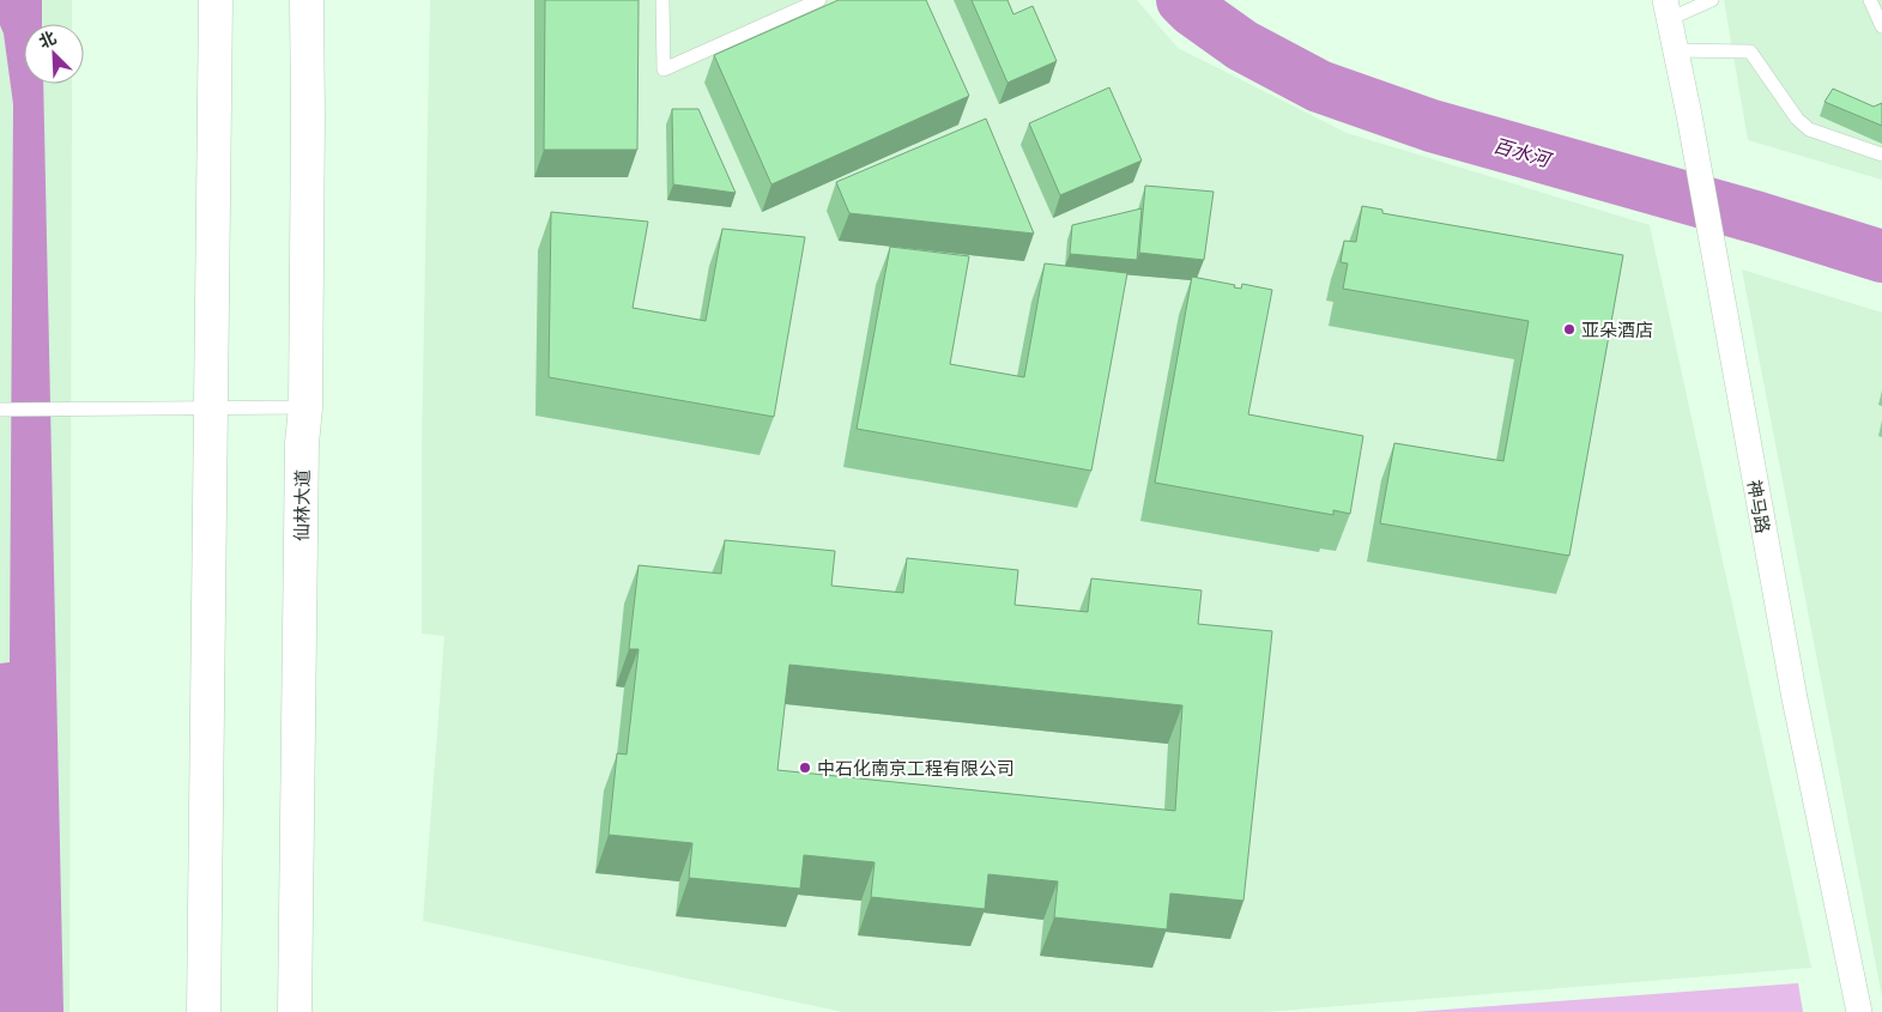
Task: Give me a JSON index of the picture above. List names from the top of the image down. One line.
{"streets":{"main road":["仙林大道"],"street":["神马路"]},"water":["百水河"],"places":["亚朵酒店","中石化南京工程有限公司"],"north":"top left"}
